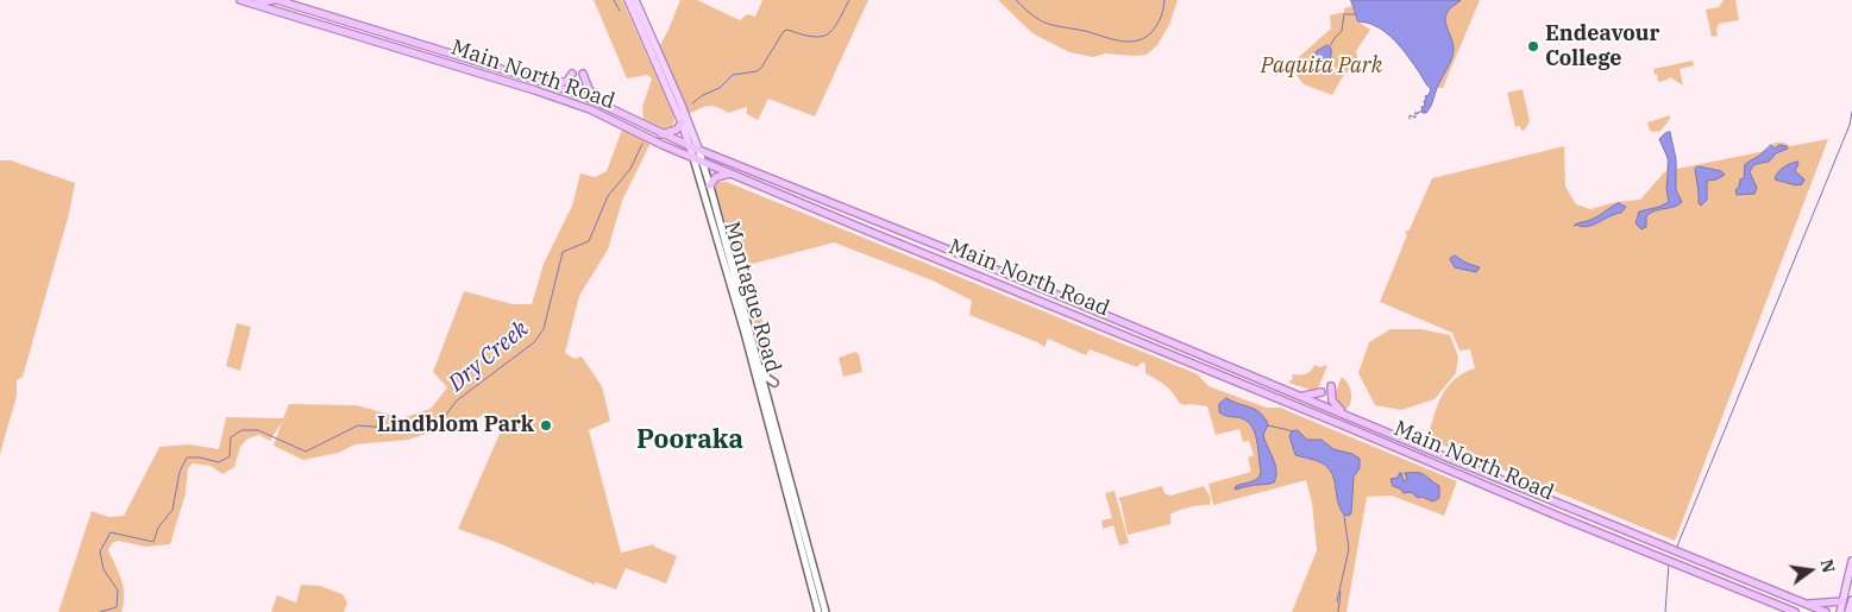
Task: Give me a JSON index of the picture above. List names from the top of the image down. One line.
{"streets":{"highway":["Main North Road"],"main road":["Montague Road"]},"crossings":[["Main North Road","Montague Road"]],"districts":["Pooraka"],"water":["Dry Creek"],"parks":["Paquita Park"],"places":["Endeavour College","Lindblom Park"],"north":"right"}
